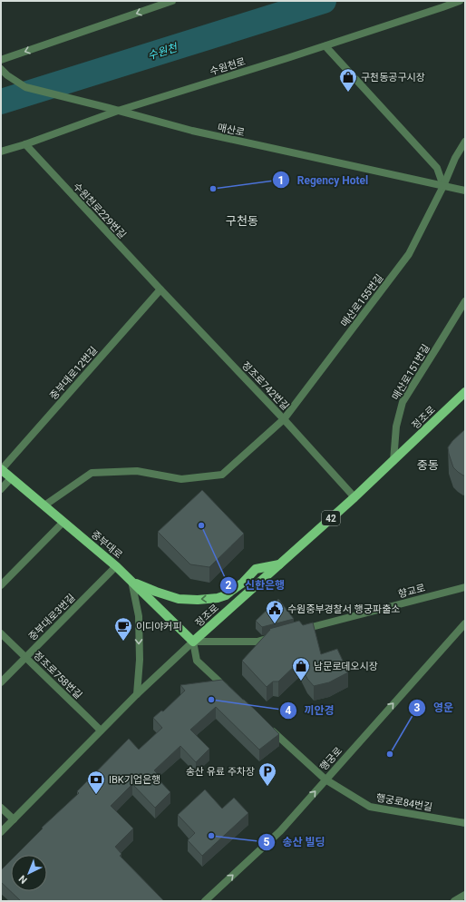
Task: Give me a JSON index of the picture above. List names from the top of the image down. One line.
{"streets":{"main road":["정조로","42","중부대로"],"street":["수원천로","매산로","수원천로229번길","매산로155번길","매산로151번길","중부대로12번길","정조로742번길","향교로","중부대로3번길","정조로758번길","행궁로","행궁로84번길"]},"crossings":[["수원천로","매산로"],["수원천로","수원천로229번길"],["매산로","매산로155번길"],["수원천로229번길","중부대로12번길"],["수원천로229번길","정조로742번길"],["매산로155번길","정조로742번길"],["매산로155번길","중부대로"],["매산로151번길","정조로"],["중부대로12번길","정조로742번길"],["중부대로12번길","중부대로"],["정조로742번길","정조로"],["정조로","중부대로"],["정조로","정조로758번길"],["중부대로","중부대로3번길"],["중부대로3번길","정조로758번길"],["행궁로","행궁로84번길"]],"one_way":["행궁로"],"districts":["구천동","중동"],"water":["수원천"],"places":{"shop":["구천동공구시장","남문로데오시장"],"other":["Regency Hotel","신한은행","끼안경","영운","송산 빌딩"],"public building":["수원중부경찰서 행궁파출소"],"cafe":["이디야커피"],"parking":["송산 유료 주차장"],"bank":["IBK기업은행"]},"north":"bottom left"}
